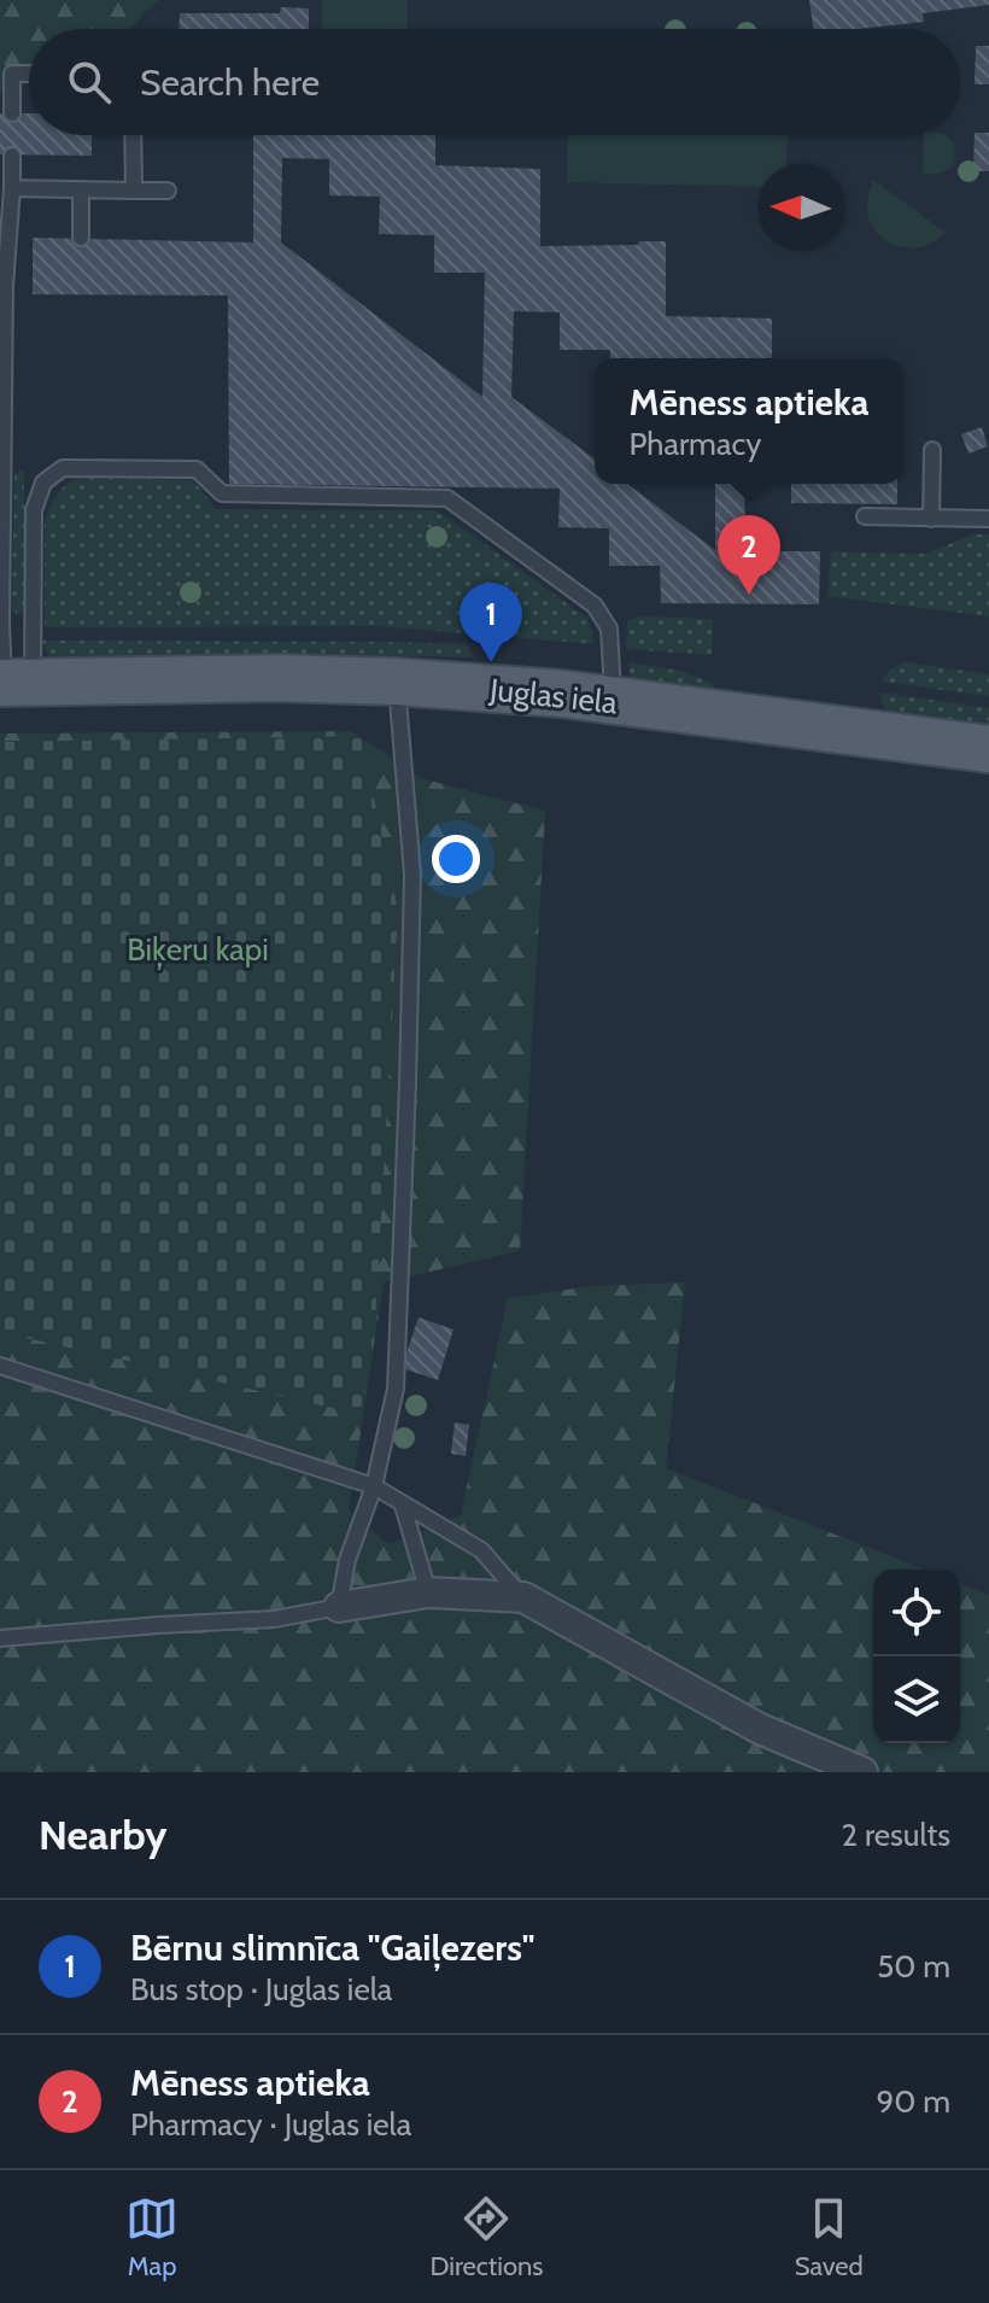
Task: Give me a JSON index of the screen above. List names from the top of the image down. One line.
{"streets":{"main road":["Juglas iela"]},"parks":["Biķeru kapi"],"north":"left","page":{"search":"Search here","popup":["Mēness aptieka","Pharmacy"],"pins":["2","1"],"heading":["Nearby","2 results"],"list":[{"mark":"1","name":"Bērnu slimnīca \"Gaiļezers\"","note":"Bus stop · Juglas iela","value":"50 m"},{"mark":"2","name":"Mēness aptieka","note":"Pharmacy · Juglas iela","value":"90 m"}],"nav":["Map","Directions","Saved"]}}
